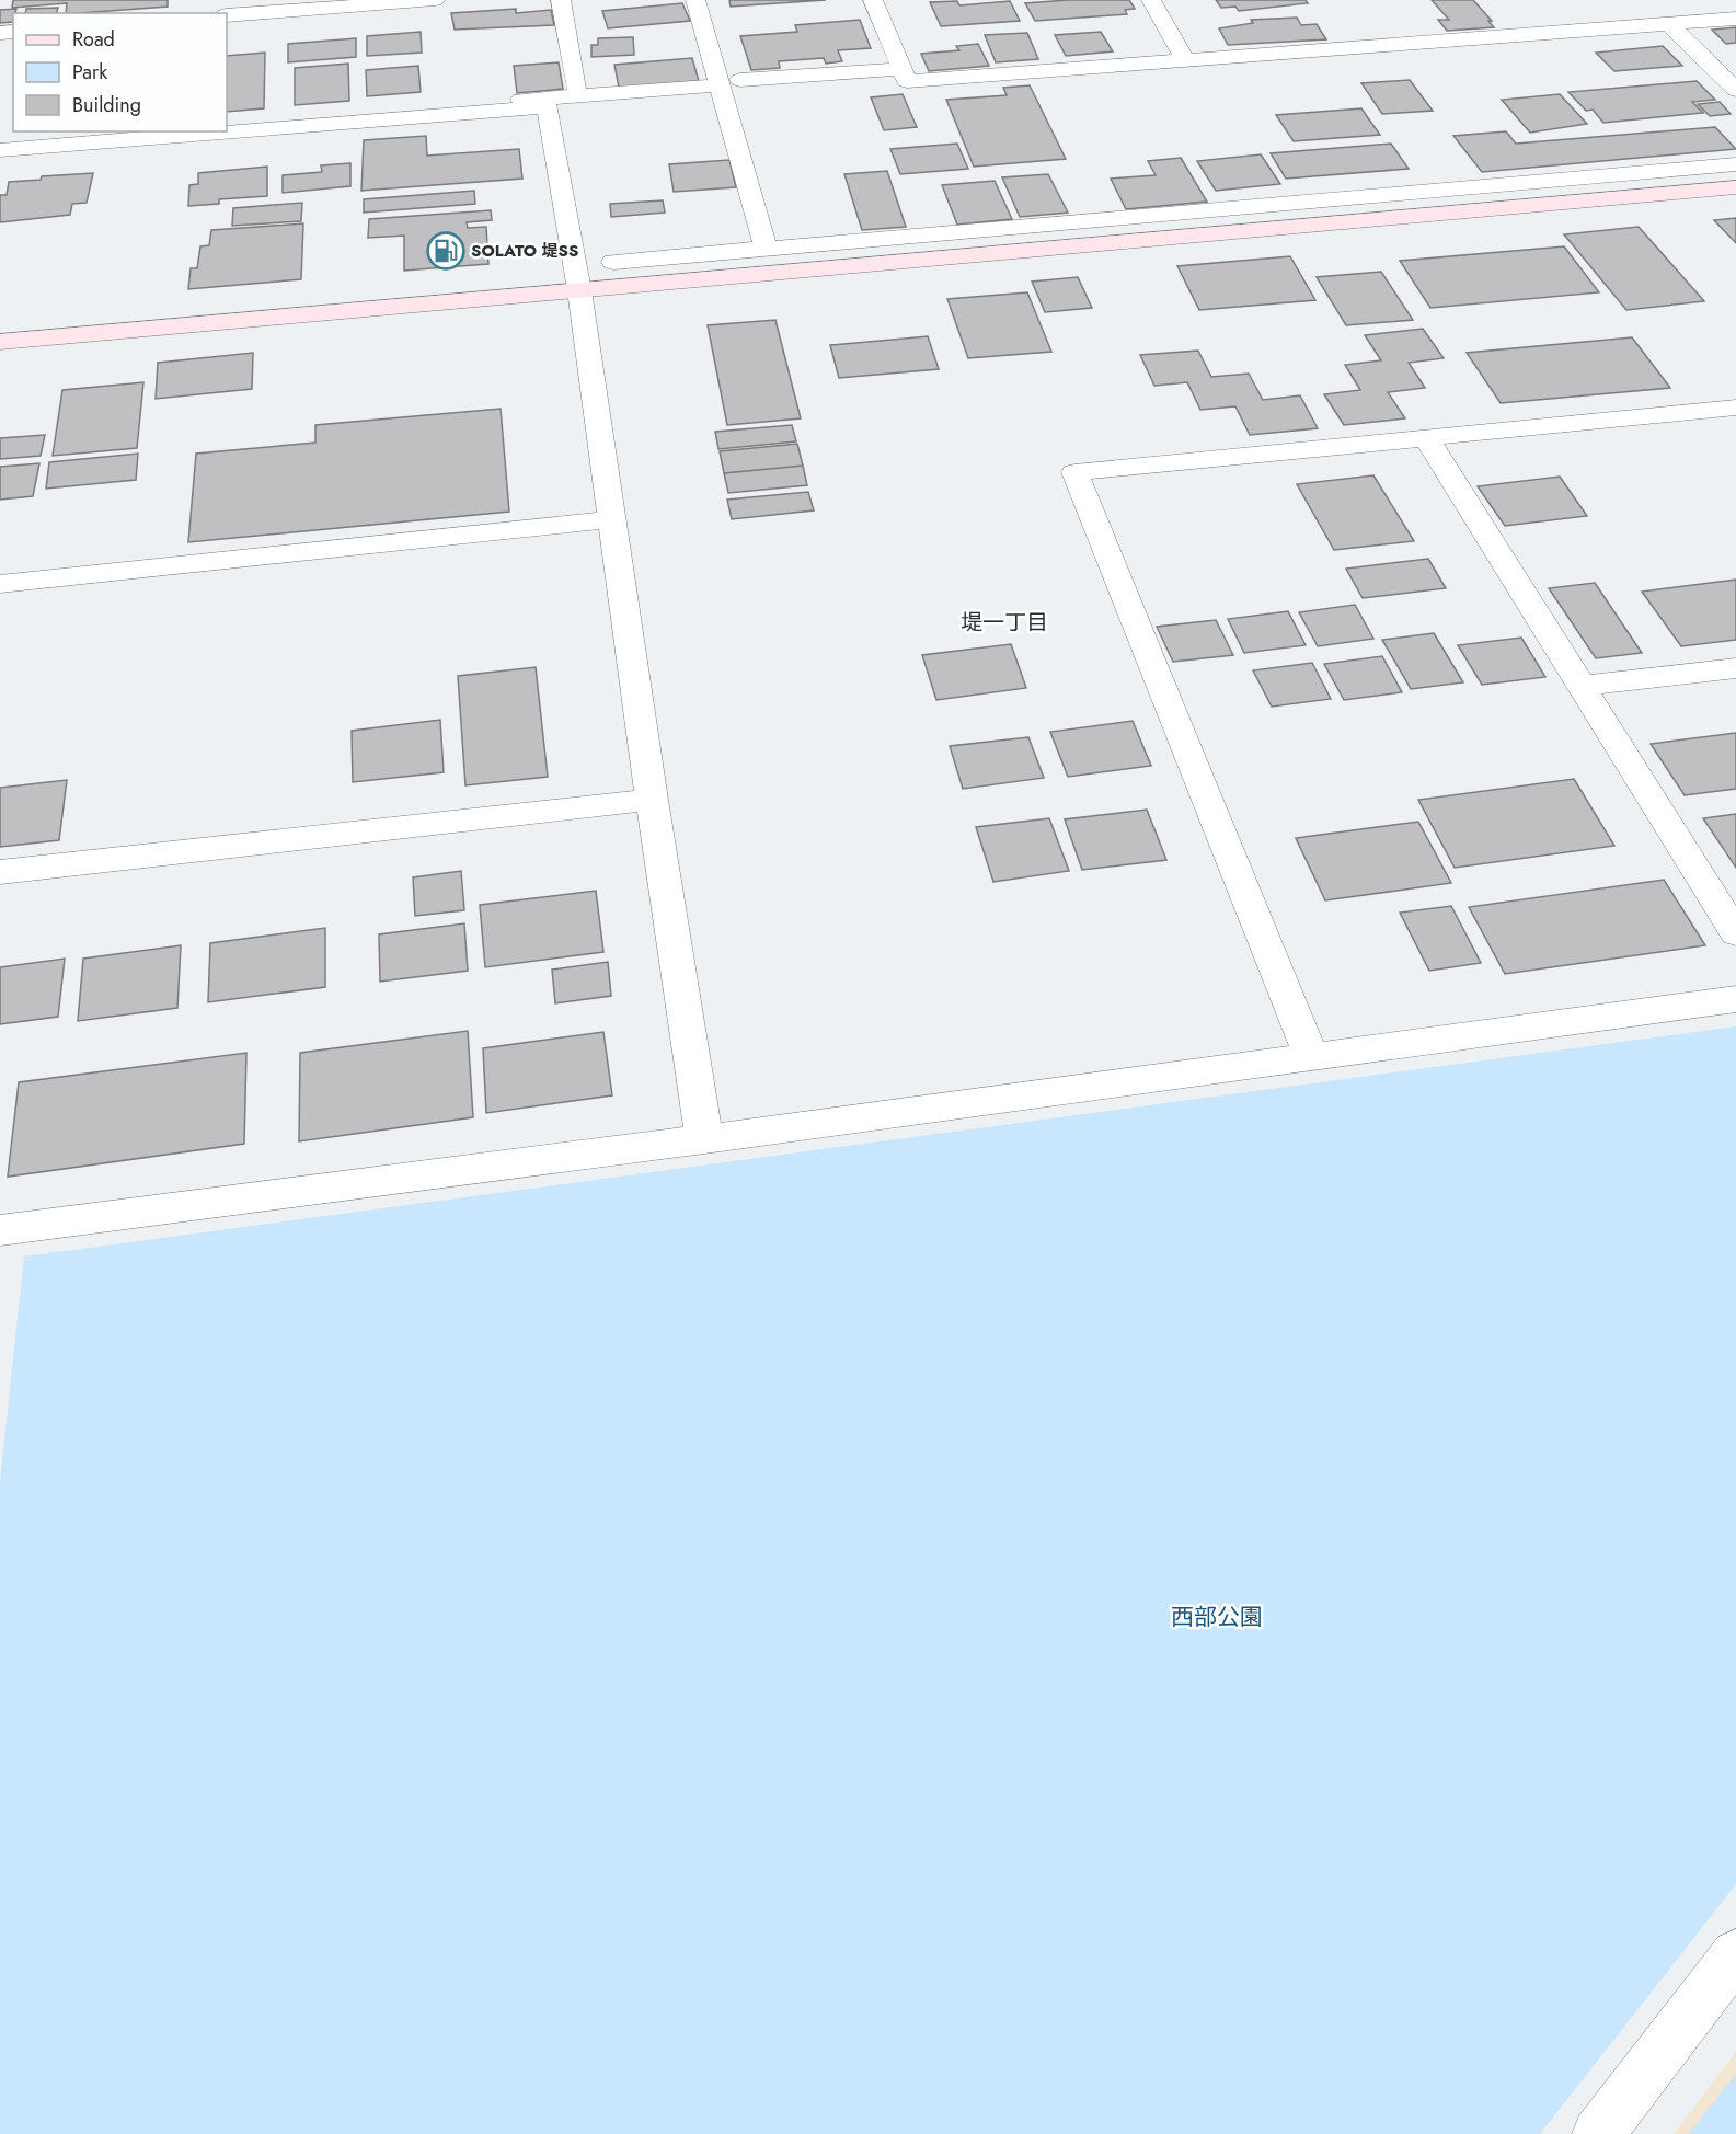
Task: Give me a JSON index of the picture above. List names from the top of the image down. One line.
{"districts":["堤一丁目"],"parks":["西部公園"],"places":{"fuel station":["SOLATO 堤SS"]},"legend":["Road","Park","Building"]}
